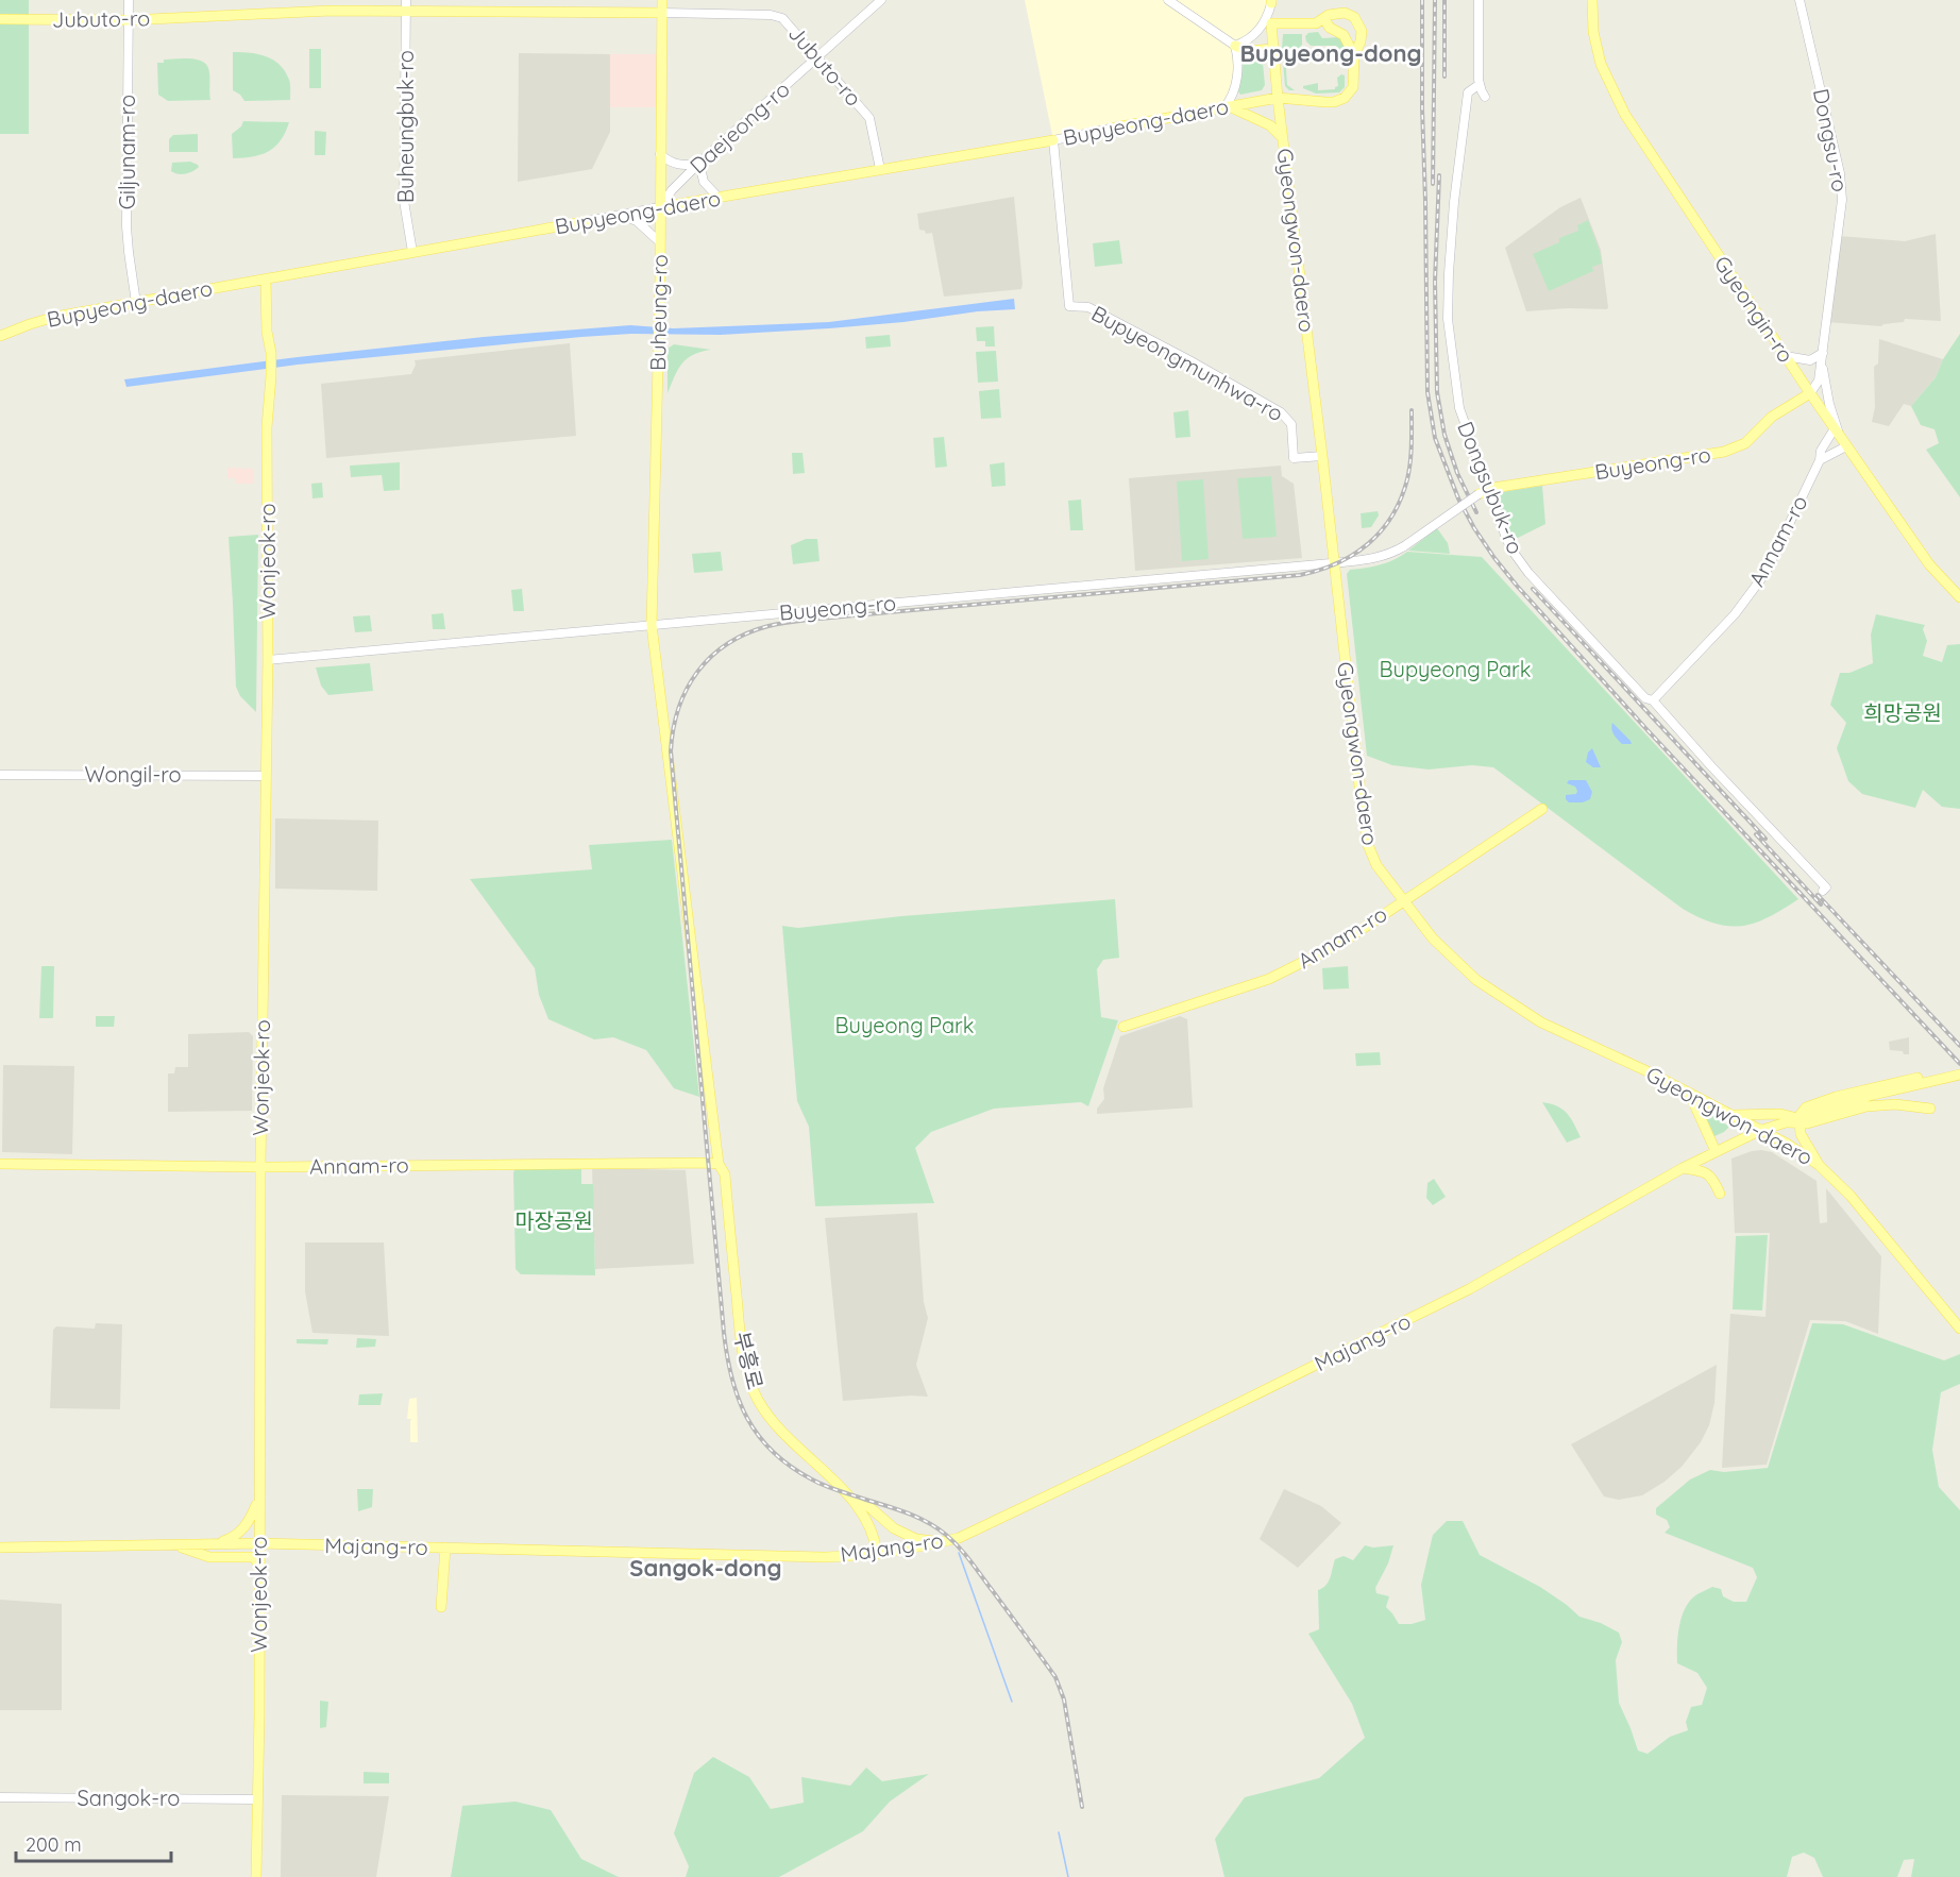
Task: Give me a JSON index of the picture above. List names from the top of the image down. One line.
{"streets":{"main road":["Jubuto-ro","Bupyeong-daero","Gyeongwon-daero","Gyeongin-ro","Buheung-ro","Buyeong-ro","Annam-ro","Wonjeok-ro","Majang-ro","부흥로"],"street":["Buheungbuk-ro","Daejeong-ro","Dongsu-ro","Giljunam-ro","Bupyeongmunhwa-ro","Dongsubuk-ro","Wongil-ro","Sangok-ro"]},"crossings":[["Jubuto-ro","Bupyeong-daero"],["Jubuto-ro","Buheungbuk-ro"],["Jubuto-ro","Daejeong-ro"],["Jubuto-ro","Giljunam-ro"],["Jubuto-ro","Buheung-ro"],["Bupyeong-daero","Buheungbuk-ro"],["Bupyeong-daero","Daejeong-ro"],["Bupyeong-daero","Giljunam-ro"],["Bupyeong-daero","Gyeongwon-daero"],["Bupyeong-daero","Buheung-ro"],["Bupyeong-daero","Bupyeongmunhwa-ro"],["Bupyeong-daero","Wonjeok-ro"],["Daejeong-ro","Buheung-ro"],["Dongsu-ro","Gyeongin-ro"],["Dongsu-ro","Buyeong-ro"],["Gyeongwon-daero","Bupyeongmunhwa-ro"],["Gyeongwon-daero","Buyeong-ro"],["Gyeongwon-daero","Annam-ro"],["Gyeongwon-daero","Majang-ro"],["Gyeongin-ro","Buyeong-ro"],["Gyeongin-ro","Annam-ro"],["Buheung-ro","Buyeong-ro"],["Buheung-ro","Annam-ro"],["Buheung-ro","부흥로"],["Buyeong-ro","Dongsubuk-ro"],["Buyeong-ro","Wonjeok-ro"],["Dongsubuk-ro","Annam-ro"],["Annam-ro","Wonjeok-ro"],["Annam-ro","부흥로"],["Wonjeok-ro","Wongil-ro"],["Wonjeok-ro","Majang-ro"],["Wonjeok-ro","Sangok-ro"],["Majang-ro","부흥로"]],"districts":["Bupyeong-dong","Sangok-dong"],"parks":["Bupyeong Park","희망공원","Buyeong Park","마장공원"],"scale_bar":"200 m"}
